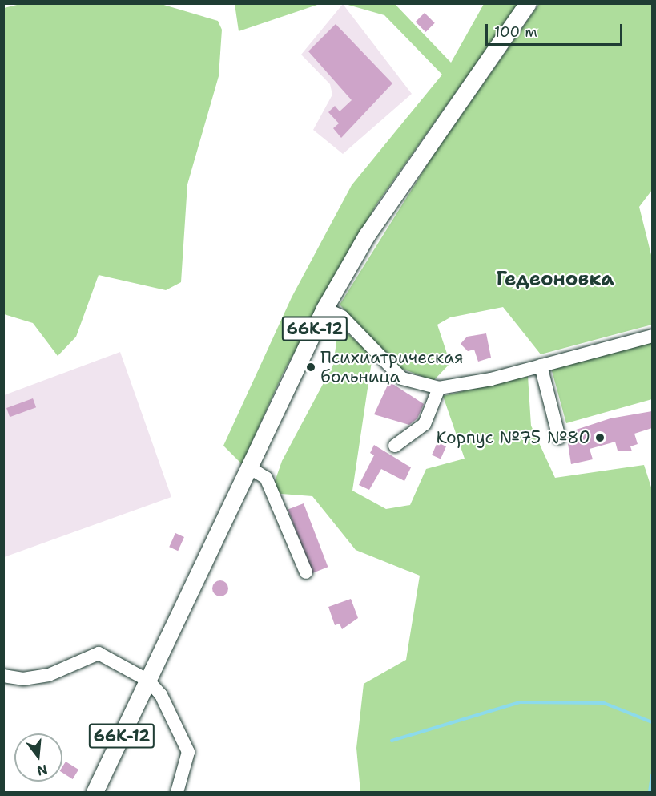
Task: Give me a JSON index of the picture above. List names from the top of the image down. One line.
{"streets":{"main road":["66К-12"]},"districts":["Гедеоновка"],"places":["Психиатрическая больница","Корпус №75 №80"],"scale_bar":"100 m","north":"bottom"}
